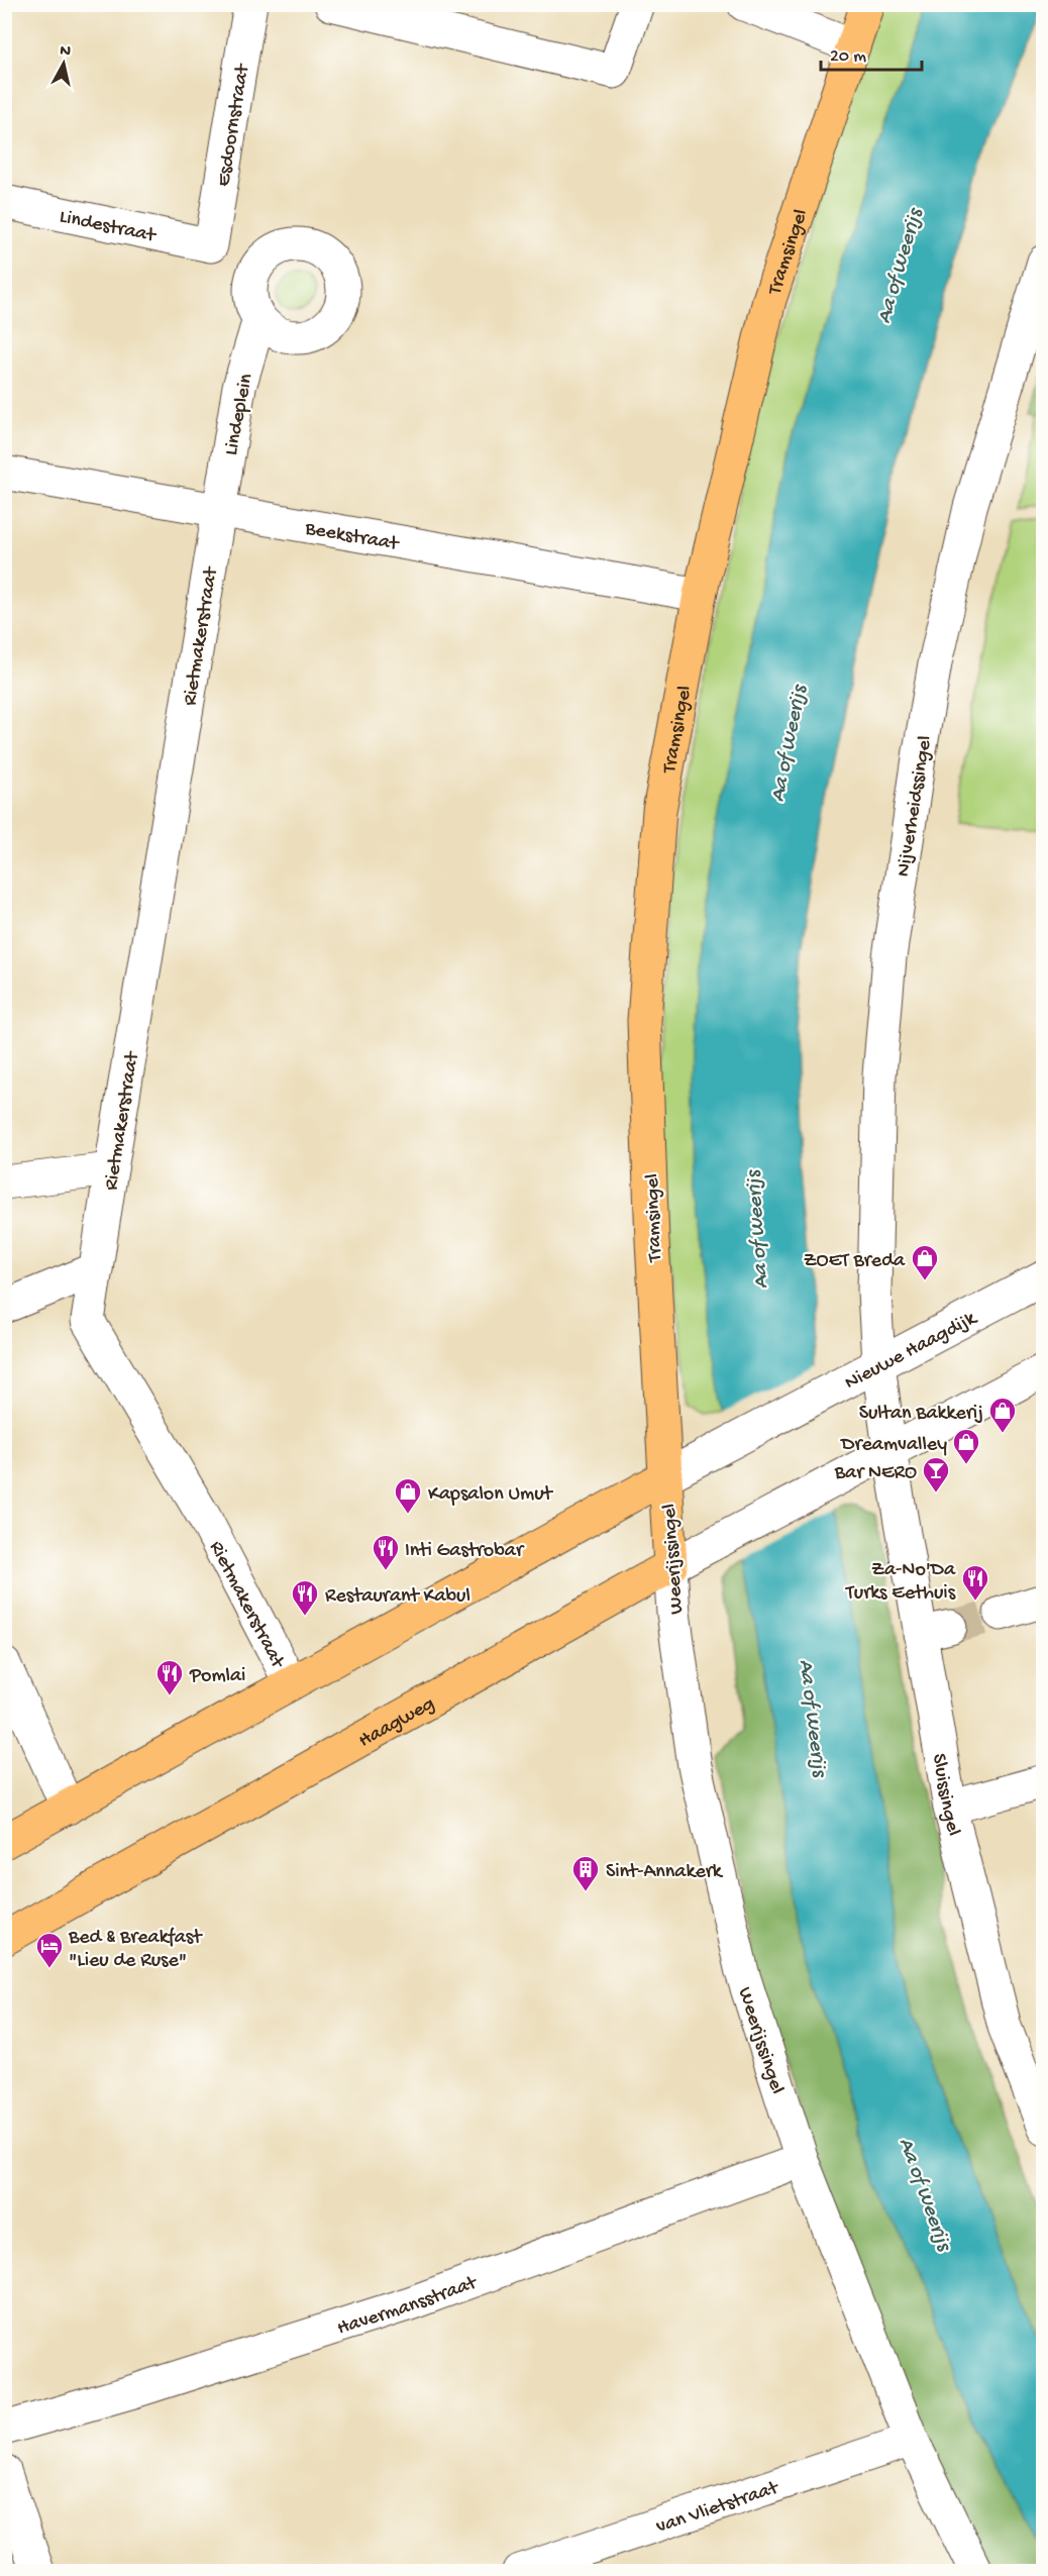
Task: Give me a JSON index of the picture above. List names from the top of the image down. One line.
{"streets":{"main road":["Tramsingel","Weerijssingel","Haagweg"],"street":["Esdoornstraat","Lindestraat","Lindeplein","Beekstraat","Rietmakerstraat","Nijverheidssingel","Nieuwe Haagdijk","Sluissingel","Havermansstraat","van Vlietstraat"]},"crossings":[["Esdoornstraat","Lindestraat"],["Tramsingel","Beekstraat"],["Tramsingel","Nieuwe Haagdijk"],["Tramsingel","Weerijssingel"],["Lindeplein","Beekstraat"],["Lindeplein","Rietmakerstraat"],["Beekstraat","Rietmakerstraat"],["Nijverheidssingel","Nieuwe Haagdijk"],["Nijverheidssingel","Haagweg"],["Nijverheidssingel","Sluissingel"],["Nieuwe Haagdijk","Weerijssingel"],["Weerijssingel","Haagweg"],["Weerijssingel","Havermansstraat"],["Weerijssingel","van Vlietstraat"],["Haagweg","Sluissingel"]],"water":["Aa of Weerijs"],"places":{"shop":["ZOET Breda","Sultan Bakkerij","Dreamvalley","Kapsalon Umut"],"bar":["Bar NERO"],"restaurant":["Inti Gastrobar","Za-No'Da Turks Eethuis","Restaurant Kabul","Pomlai"],"building":["Sint-Annakerk"],"hotel":["Bed & Breakfast \"Lieu de Ruse\""]},"scale_bar":"20 m","north":"top"}
